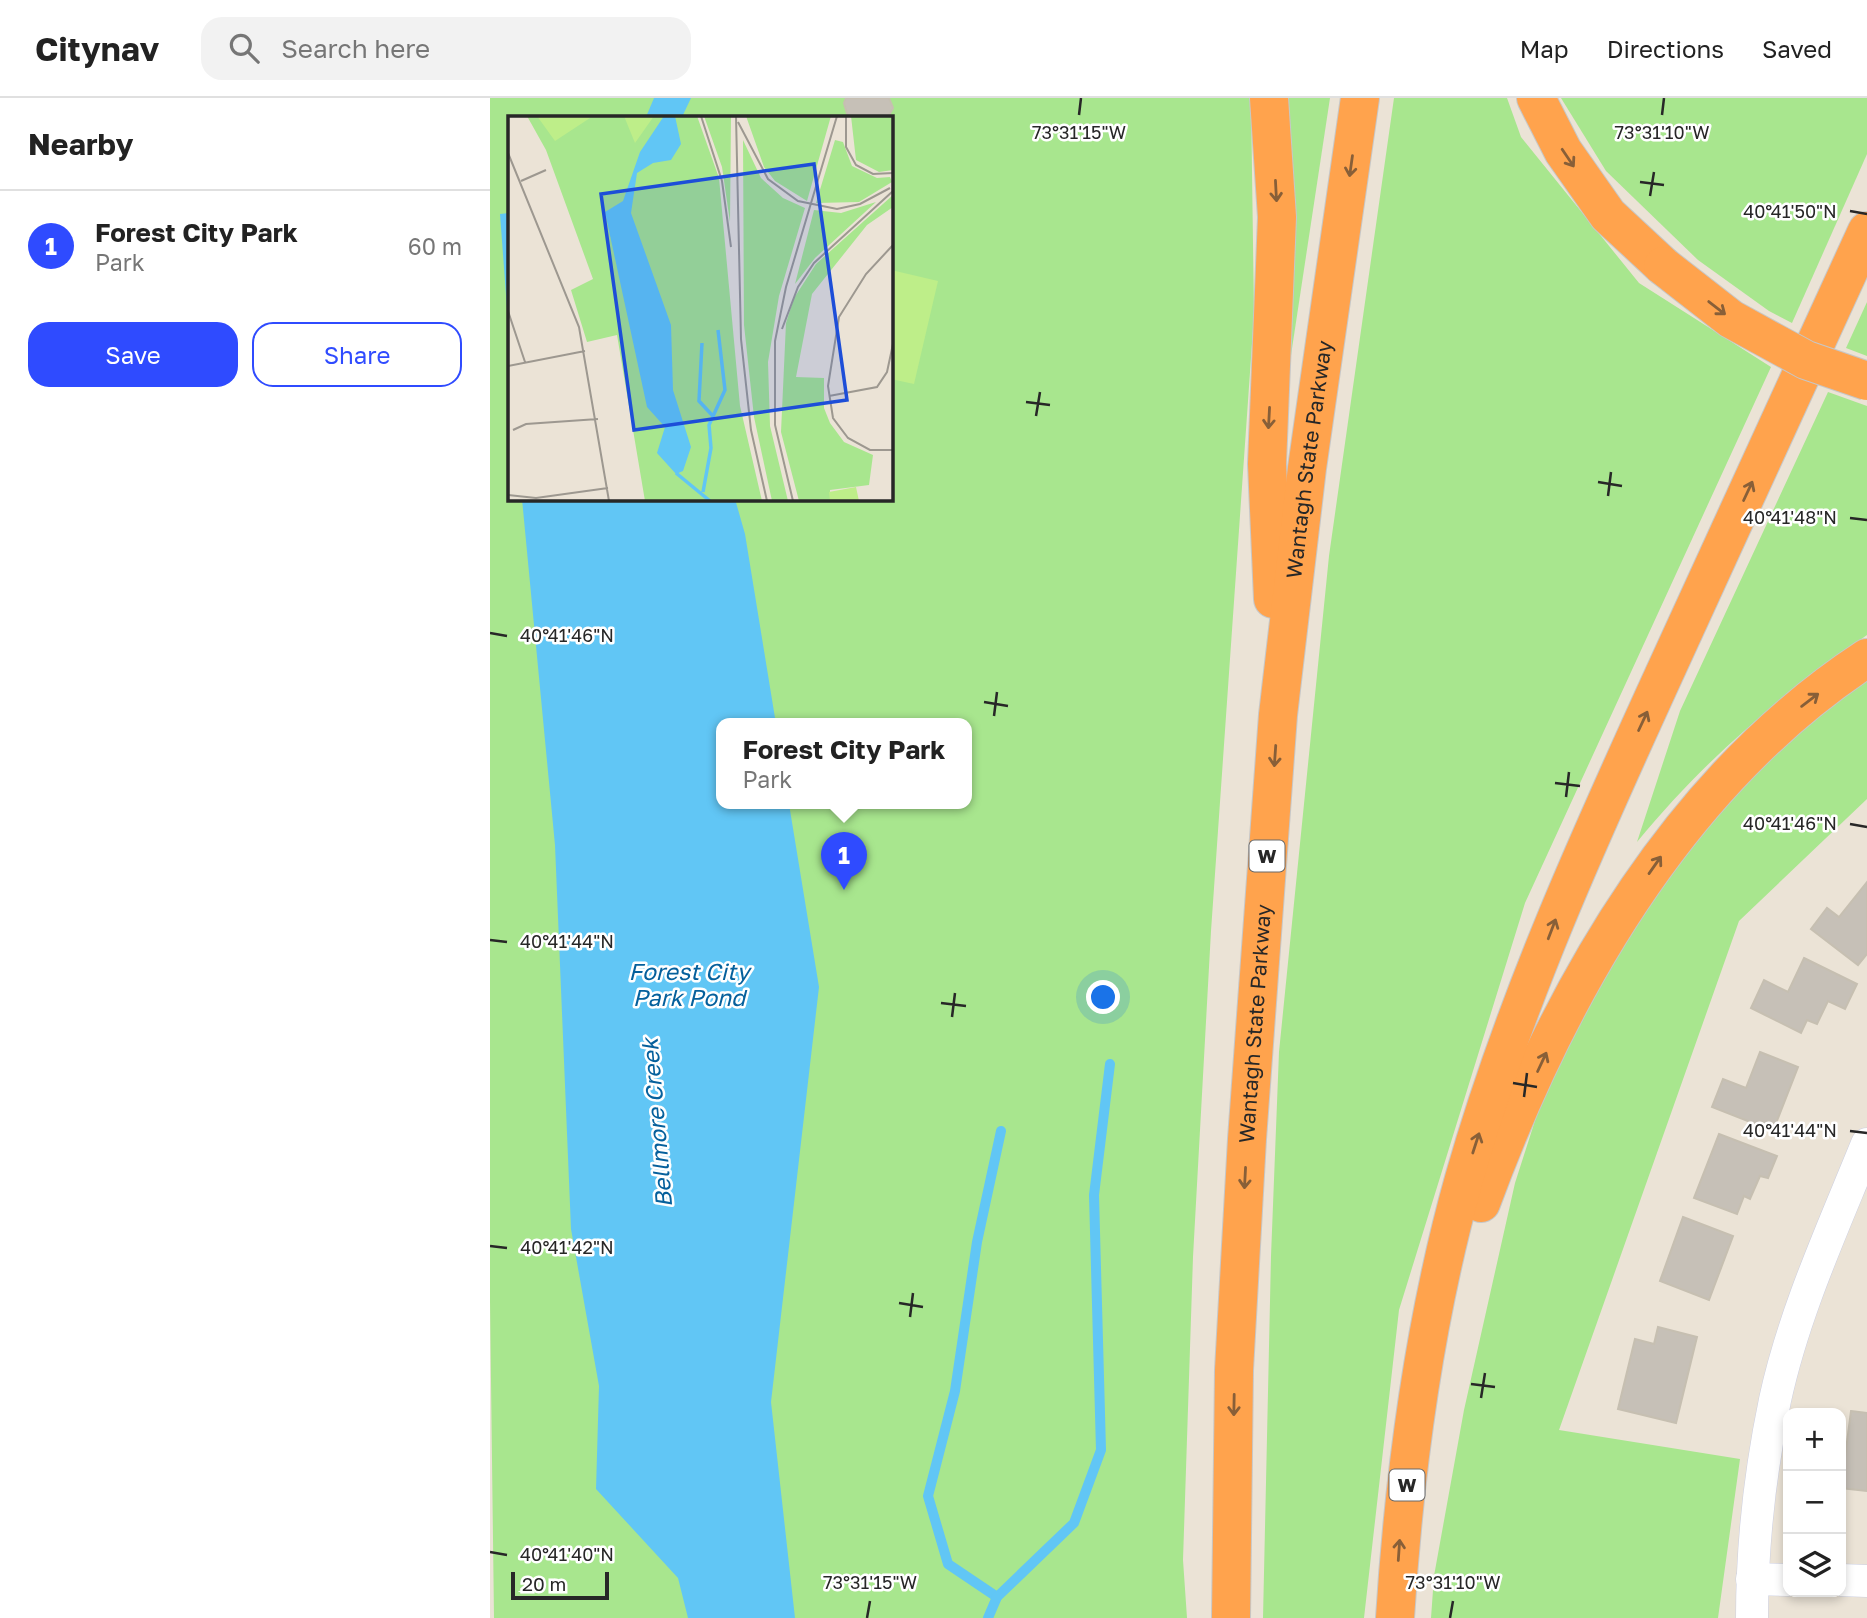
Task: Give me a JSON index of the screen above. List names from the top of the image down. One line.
{"streets":{"highway":["Wantagh State Parkway","W"]},"water":["Forest City Park Pond","Bellmore Creek"],"scale_bar":"20 m","page":{"header":"Citynav","search":"Search here","nav":["Map","Directions","Saved"],"heading":"Nearby","list":[{"mark":"1","name":"Forest City Park","note":"Park","value":"60 m"}],"buttons":["Save","Share"],"popup":["Forest City Park","Park"],"pins":"1","map_buttons":["+","−"],"scale":"20 m"},"coordinates":["73°31'15\"W","73°31'10\"W","40°41'50\"N","40°41'48\"N","40°41'46\"N","40°41'44\"N","40°41'42\"N","40°41'40\"N"]}
